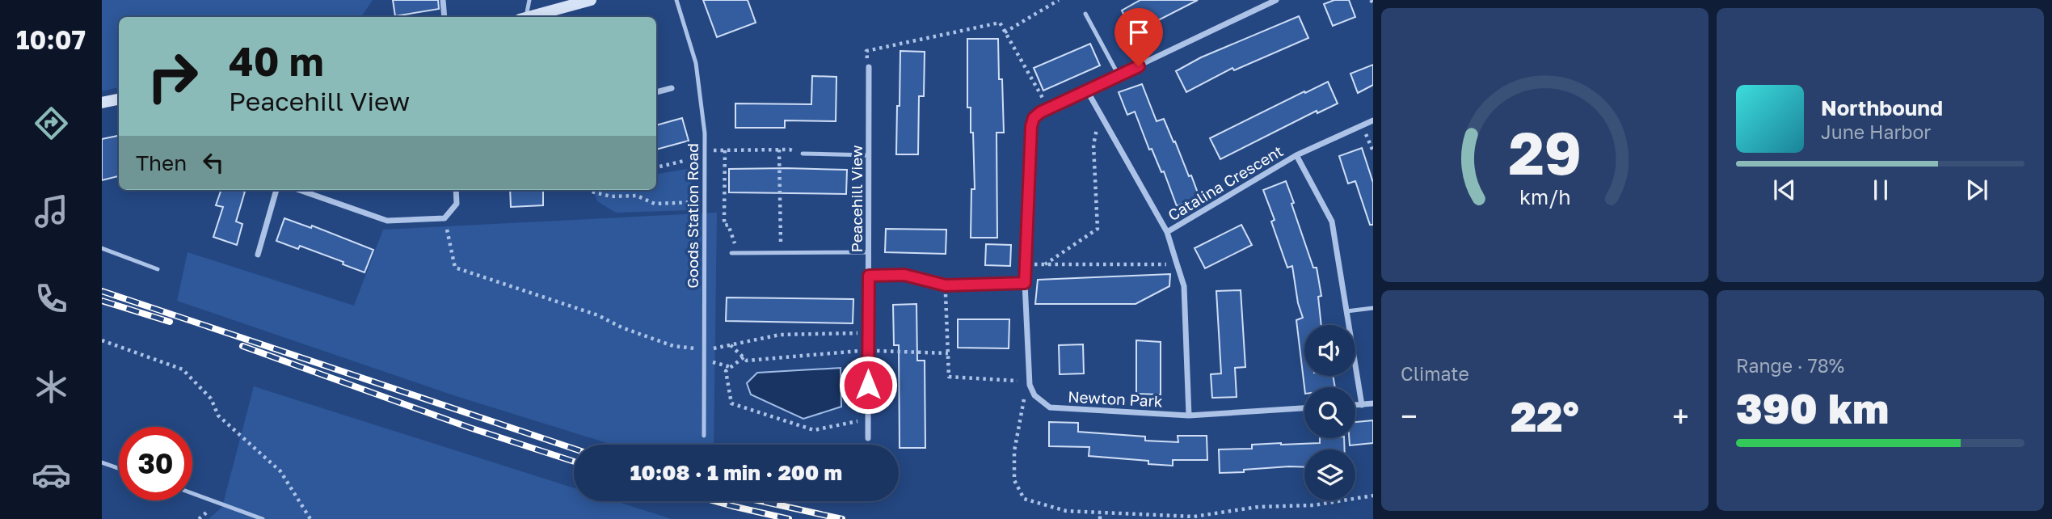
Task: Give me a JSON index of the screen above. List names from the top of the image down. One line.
{"streets":{"street":["Catalina Crescent","Peacehill View","Newton Park"],"lane":["Goods Station Road"]},"page":{"tabs":"10:07","turn":["40 m","Peacehill View"],"song":["Northbound","June Harbor"],"then":"Then","tile":["Climate",["Range · 78%","390 km"]],"heat":["−","22°","+"],"limit":"30","trip":"10:08 · 1 min · 200 m","gauge":["29","km/h"]}}
